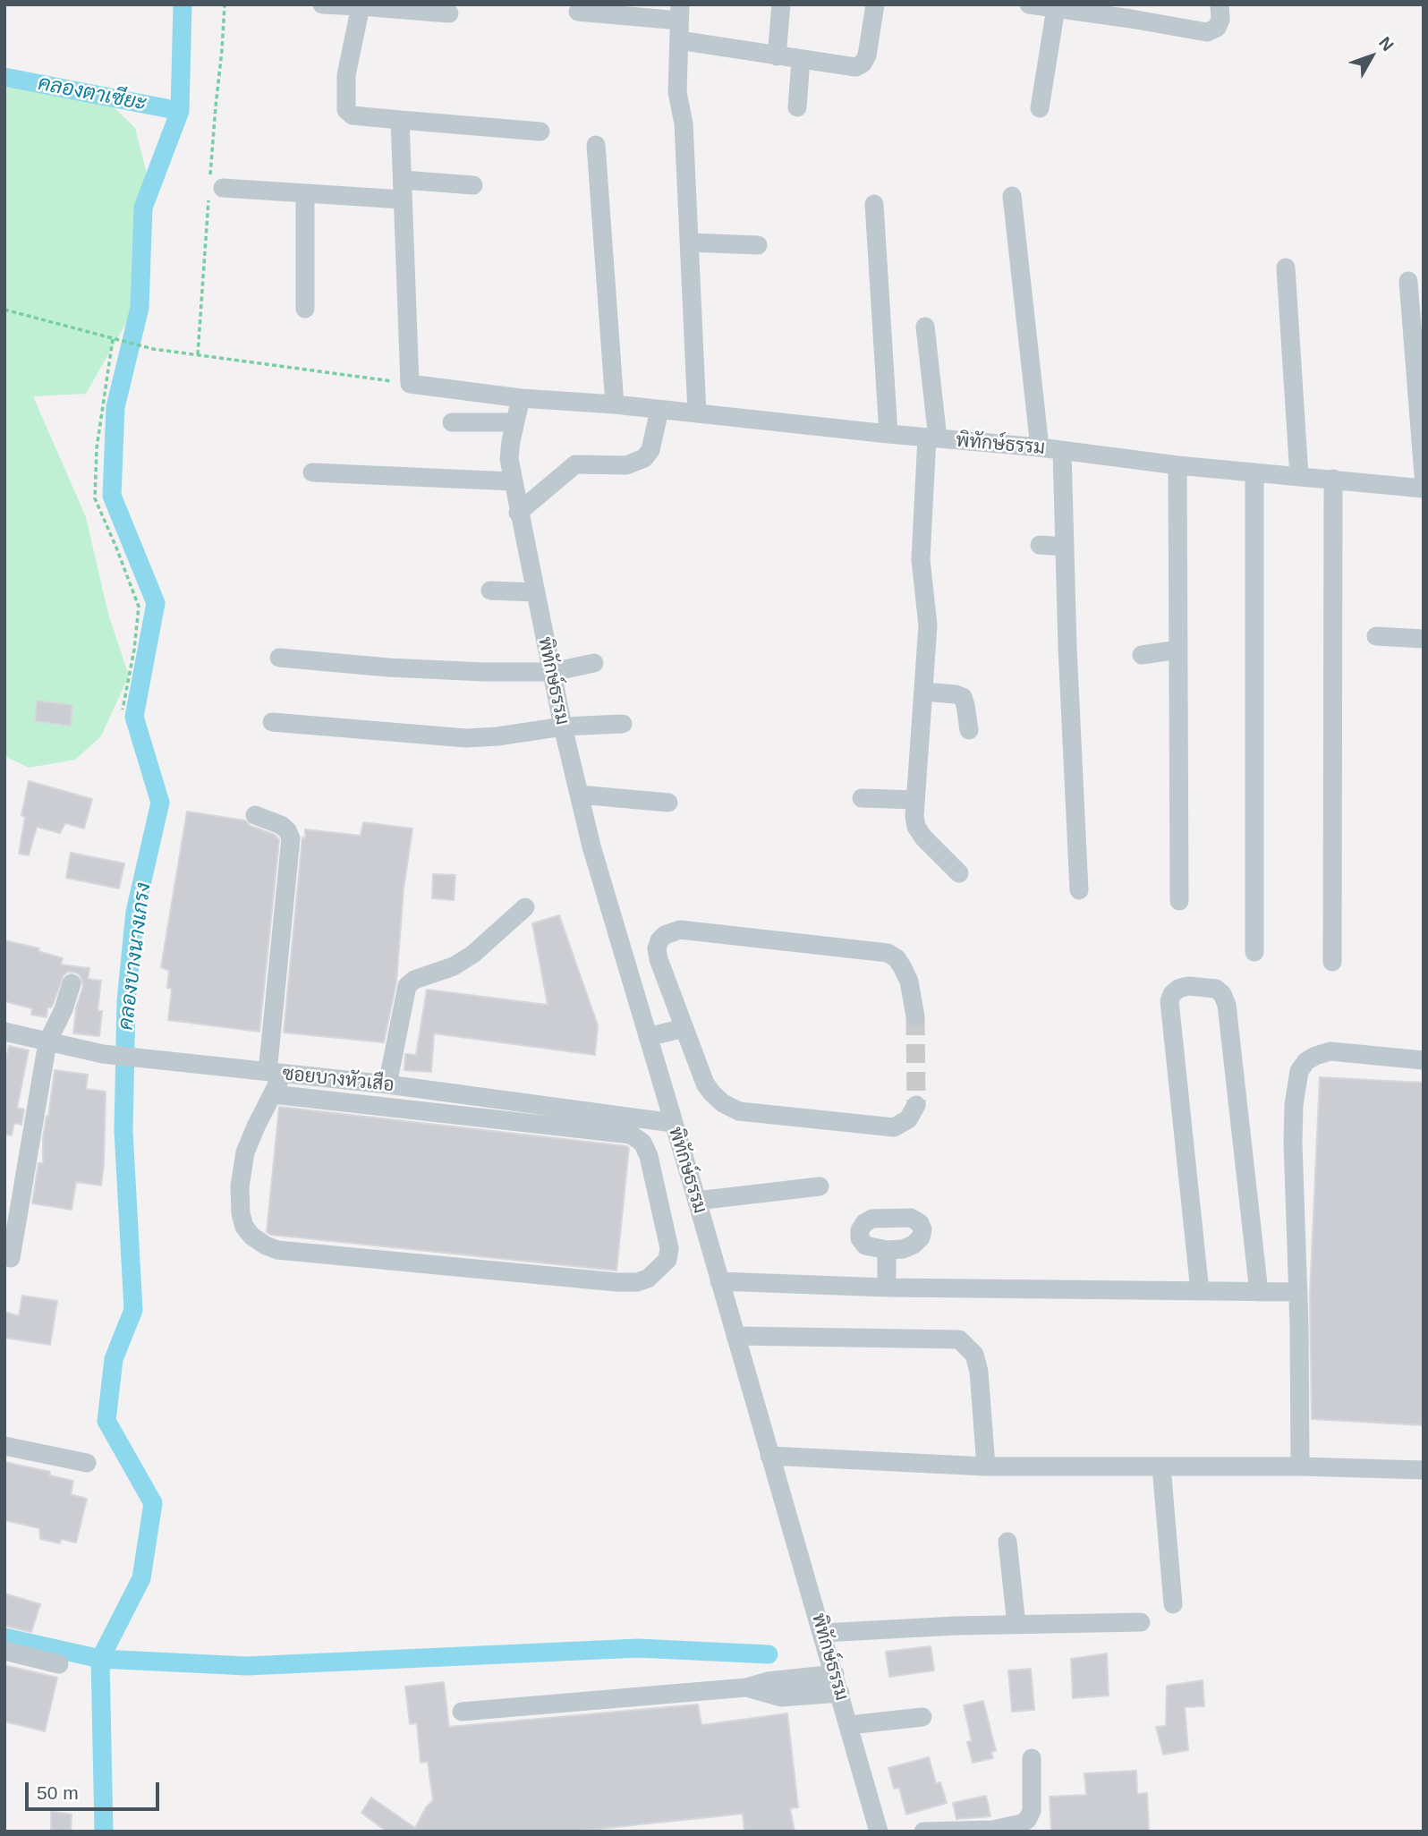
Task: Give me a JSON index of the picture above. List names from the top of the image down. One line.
{"streets":{"street":["พิทักษ์ธรรม","ซอยบางหัวเสือ"]},"crossings":[["พิทักษ์ธรรม","ซอยบางหัวเสือ"]],"water":["คลองตาเซียะ","คลองบางนางเกรง"],"scale_bar":"50 m","north":"top right"}
